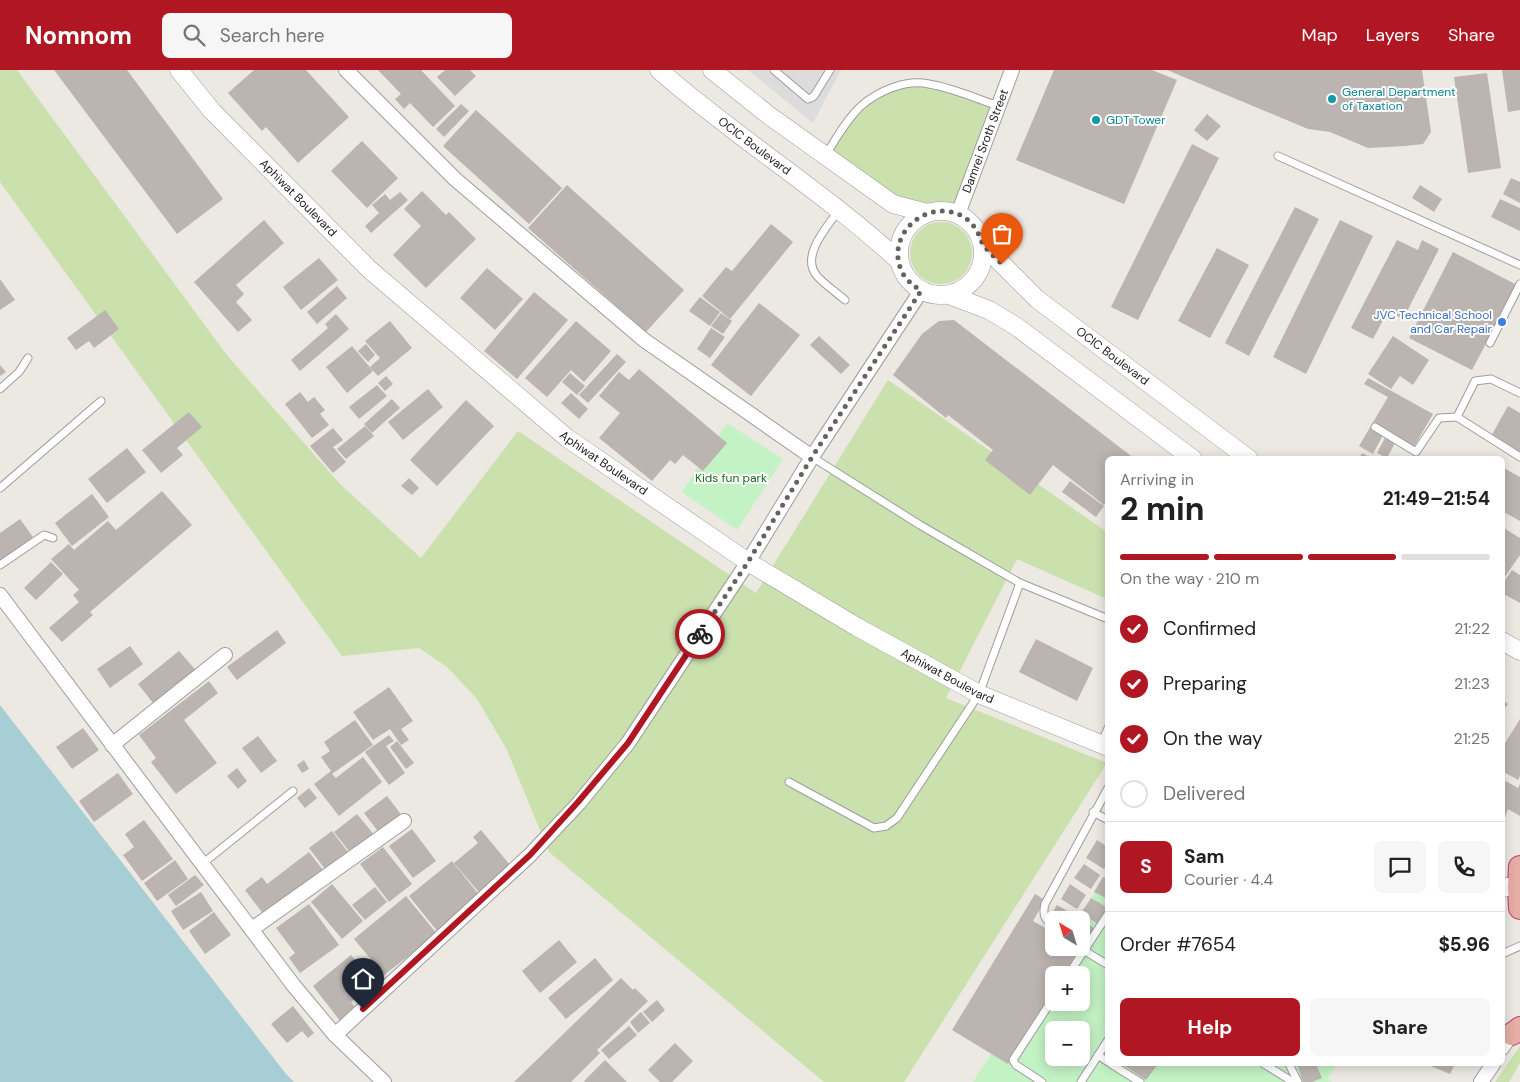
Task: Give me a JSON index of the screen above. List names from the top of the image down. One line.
{"streets":{"street":["Damrei Sroth Street","OCIC Boulevard","Aphiwat Boulevard"]},"crossings":[["Damrei Sroth Street","OCIC Boulevard"]],"parks":["Kids fun park"],"places":["General Department of Taxation","GDT Tower","JVC Technical School and Car Repair"],"north":"top left","page":{"header":"Nomnom","search":"Search here","nav":["Map","Layers","Share"],"heading":["2 min","Arriving in","21:49–21:54"],"panel":["Sam","Courier · 4.4","Order #7654","$5.96"],"bar":"On the way · 210 m","list":[["Confirmed","21:22"],["Preparing","21:23"],["On the way","21:25"],"Delivered"],"round":"S","map_buttons":["+","−"],"buttons":["Help","Share"]}}
